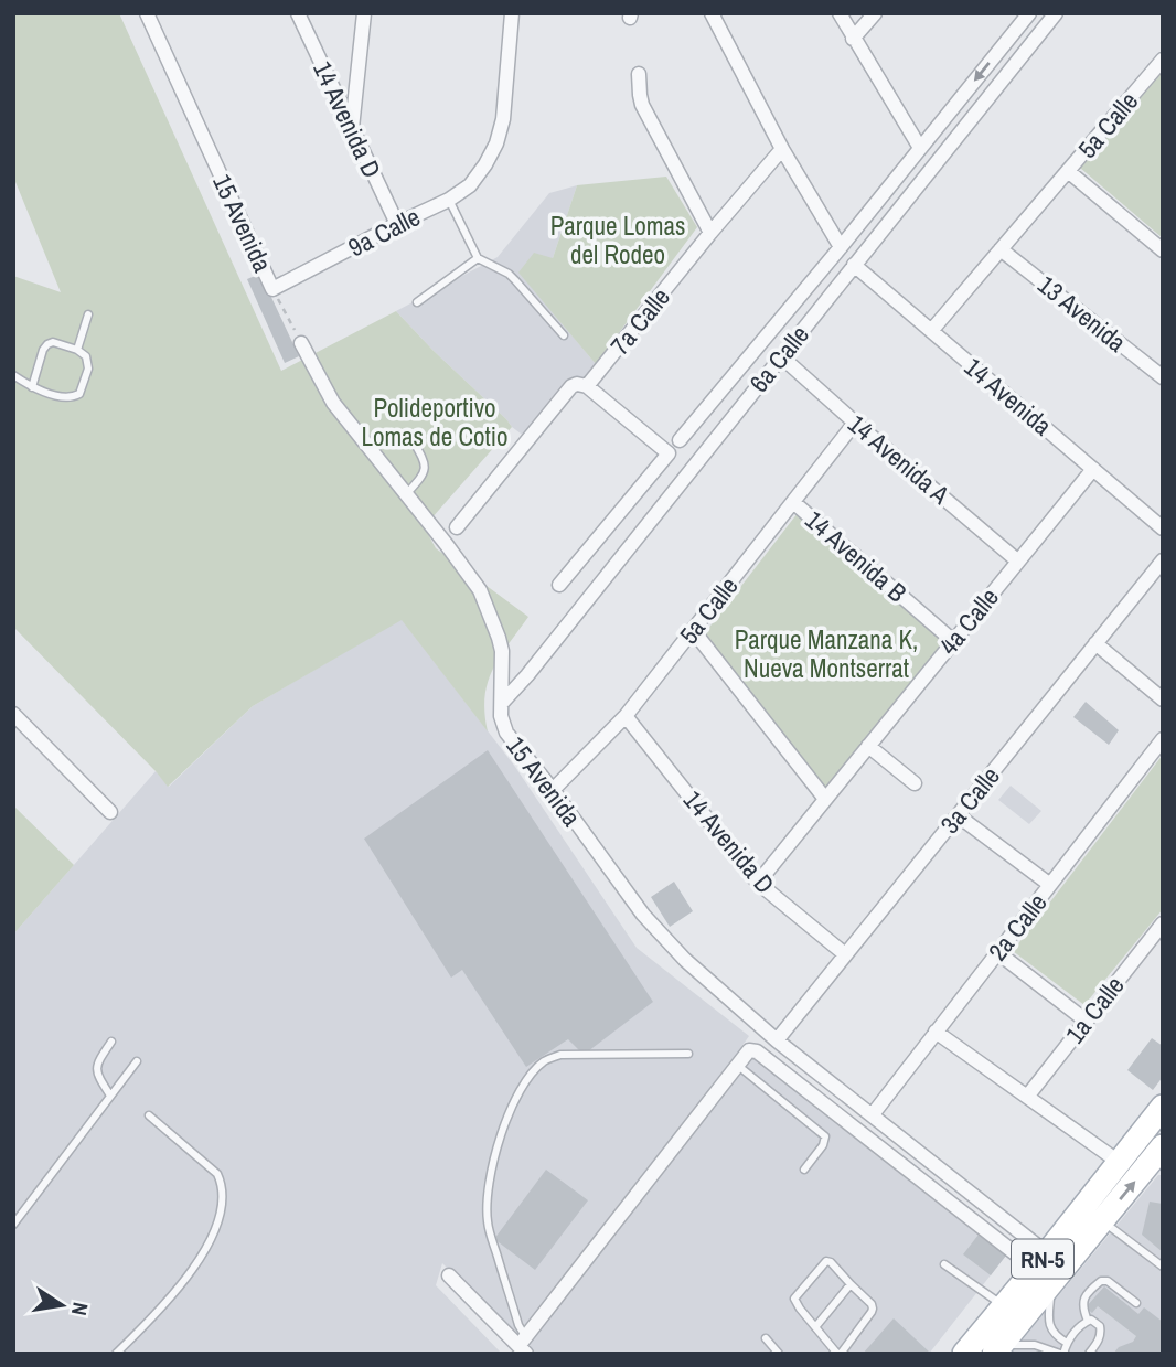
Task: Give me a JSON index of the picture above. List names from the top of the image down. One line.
{"streets":{"main road":["RN-5"],"street":["14 Avenida D","5a Calle","15 Avenida","9a Calle","13 Avenida","7a Calle","6a Calle","14 Avenida","14 Avenida A","14 Avenida B","4a Calle","3a Calle","2a Calle","1a Calle"]},"crossings":[["14 Avenida D","5a Calle"],["14 Avenida D","9a Calle"],["14 Avenida D","4a Calle"],["14 Avenida D","3a Calle"],["5a Calle","15 Avenida"],["5a Calle","13 Avenida"],["5a Calle","14 Avenida"],["5a Calle","14 Avenida A"],["5a Calle","14 Avenida B"],["15 Avenida","9a Calle"],["15 Avenida","6a Calle"],["15 Avenida","3a Calle"],["15 Avenida","2a Calle"],["15 Avenida","RN-5"],["6a Calle","14 Avenida"],["6a Calle","14 Avenida A"],["14 Avenida","4a Calle"],["14 Avenida A","4a Calle"],["14 Avenida B","4a Calle"]],"parks":["Parque Lomas del Rodeo","Polideportivo Lomas de Cotio","Parque Manzana K, Nueva Montserrat"],"north":"right"}
